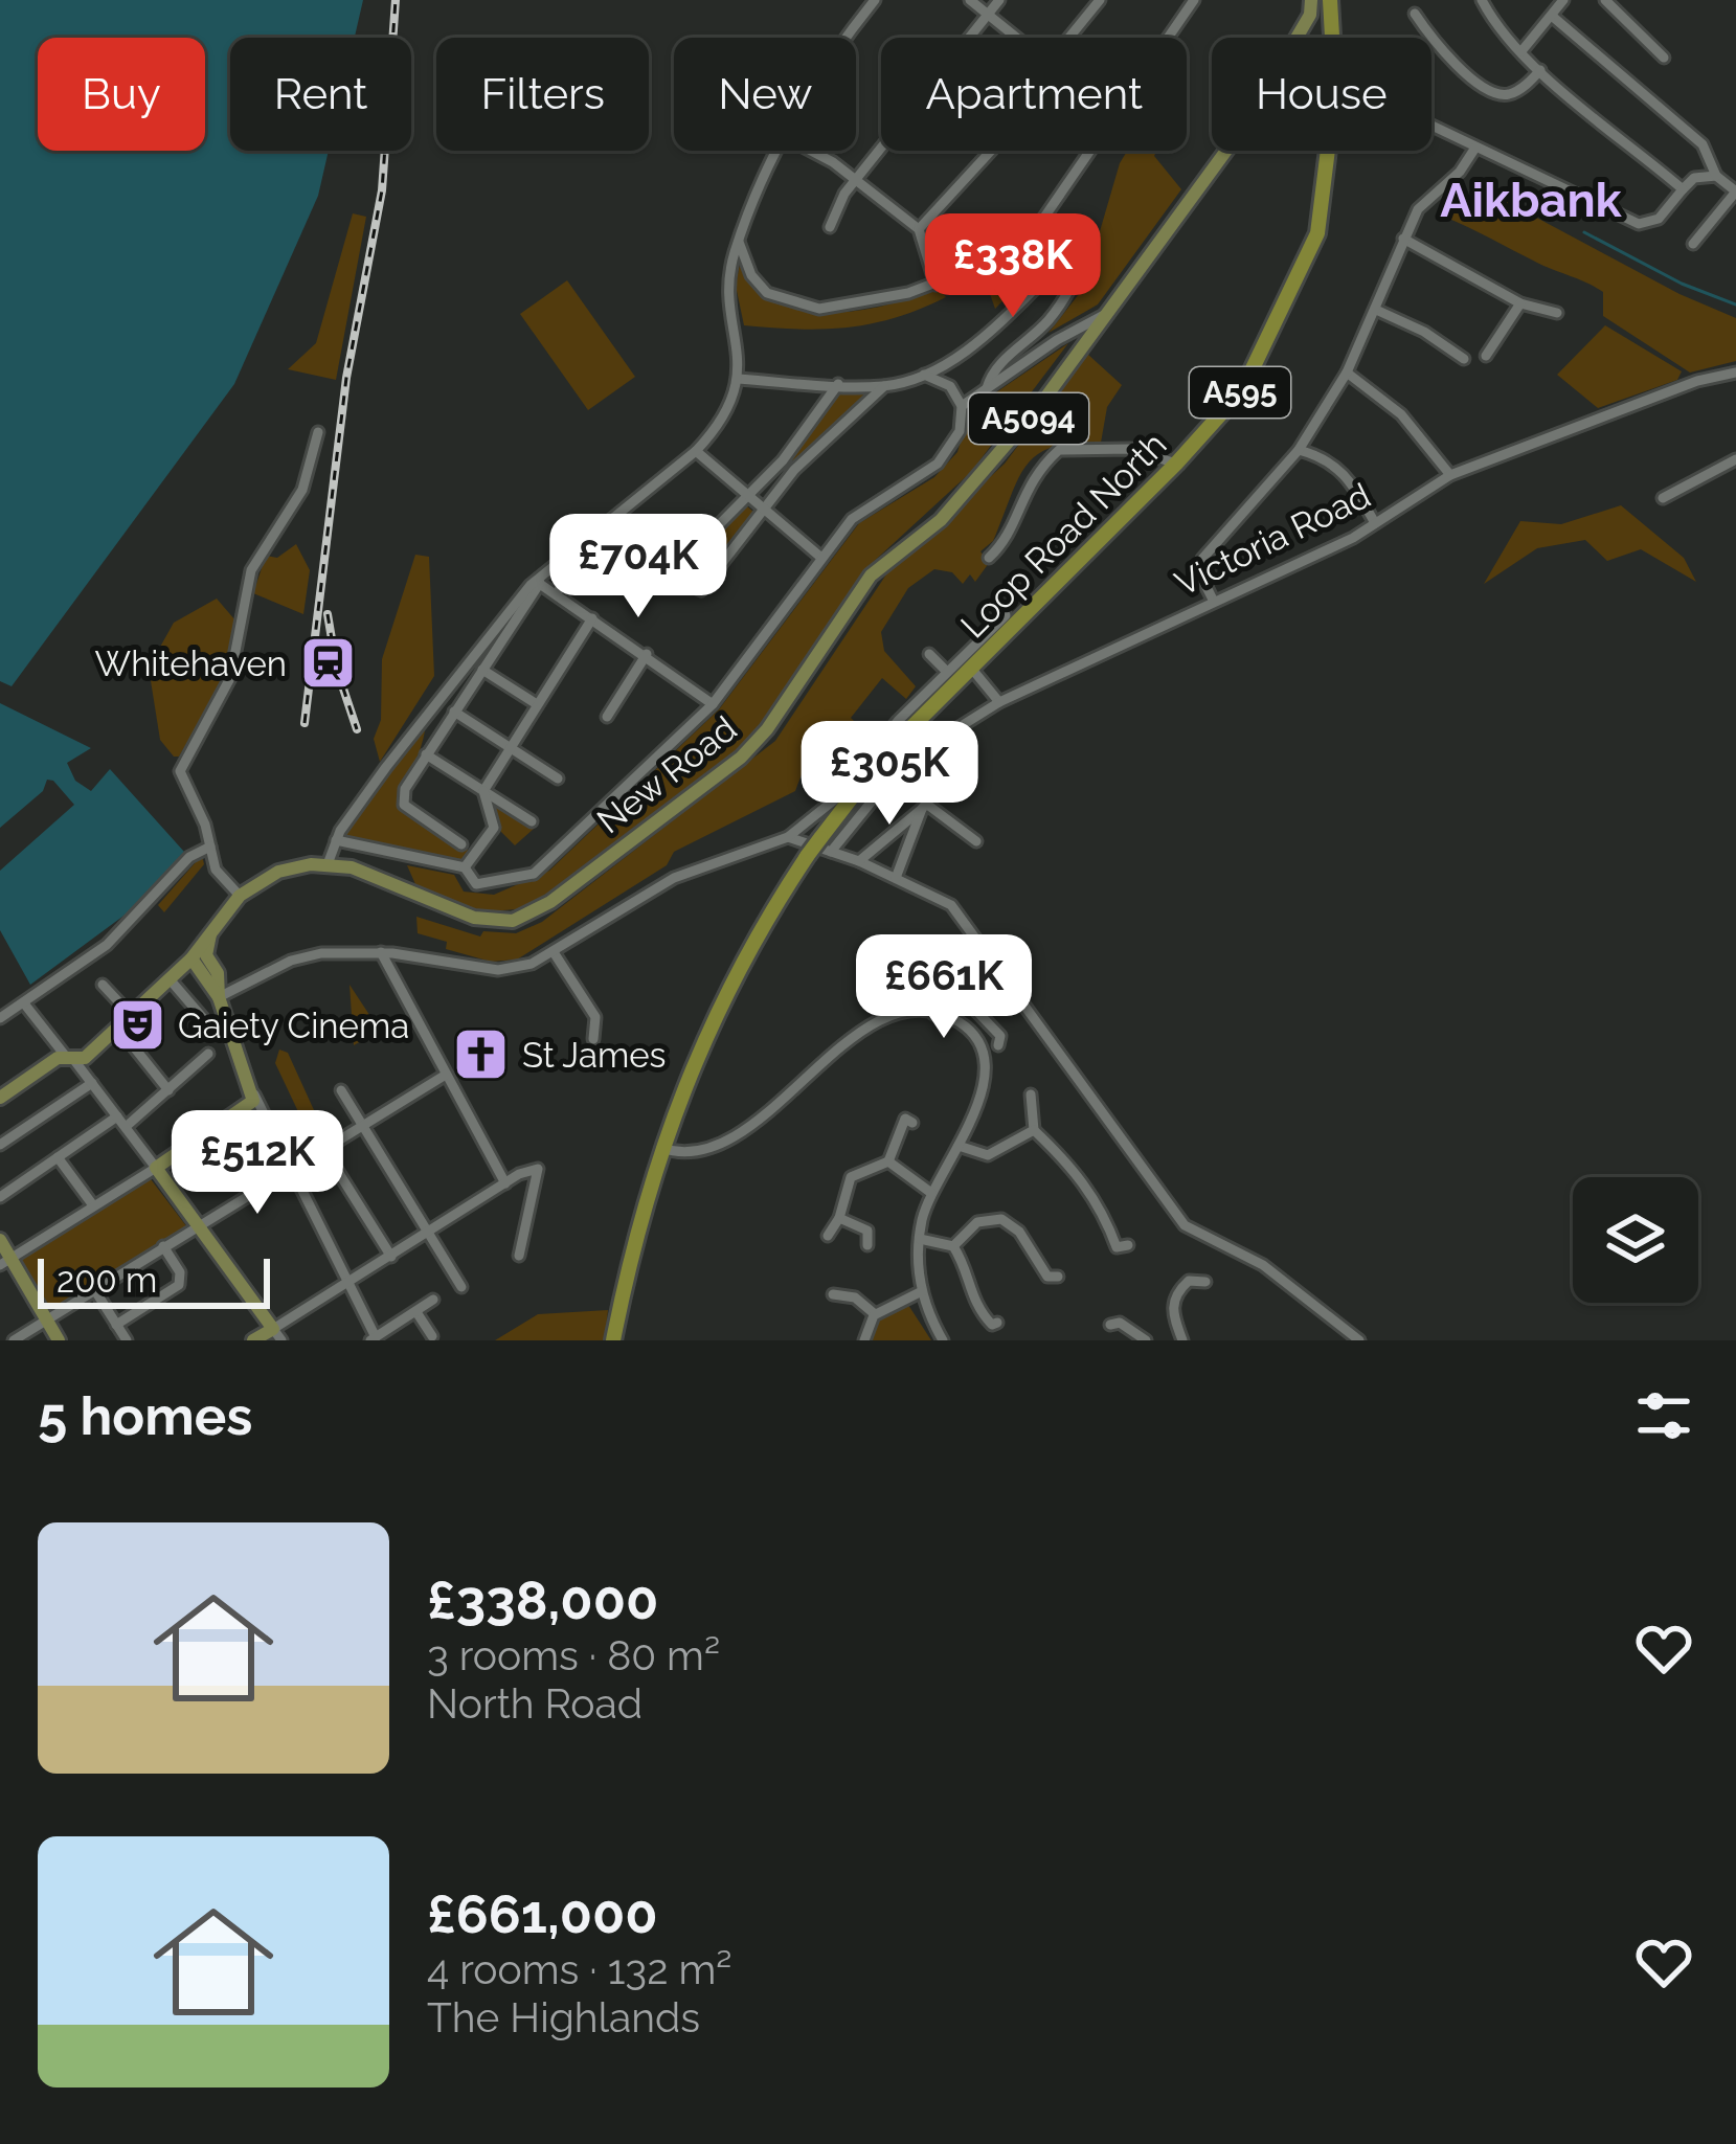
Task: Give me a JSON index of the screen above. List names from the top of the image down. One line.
{"streets":{"highway":["A595","Loop Road North"],"main road":["A5094","New Road"],"street":["Victoria Road"]},"crossings":[["A595","Loop Road North"],["A595","Victoria Road"],["A5094","New Road"]],"districts":["Aikbank"],"places":{"station":["Whitehaven"],"theatre":["Gaiety Cinema"],"church":["St James"]},"scale_bar":"200 m","page":{"chip":["Buy","Rent","Filters","New","Apartment","House"],"price":["£338K","£704K","£305K","£661K","£512K"],"scale":"200 m","heading":"5 homes","list":[{"name":"£338,000","note":"3 rooms · 80 m² · North Road"},{"name":"£661,000","note":"4 rooms · 132 m² · The Highlands"}]}}
